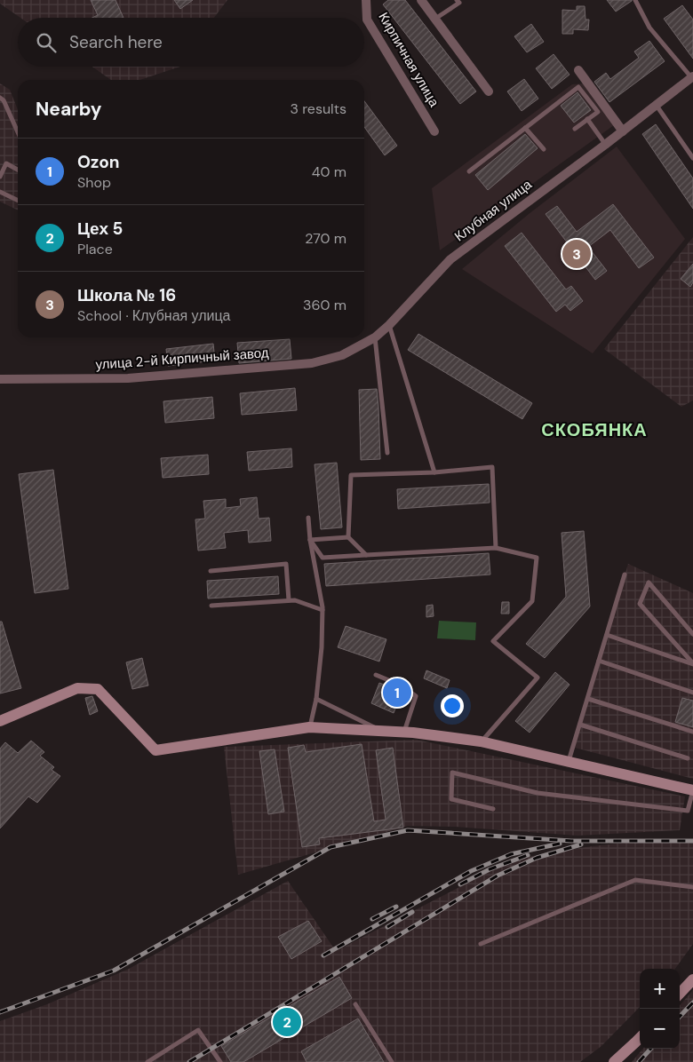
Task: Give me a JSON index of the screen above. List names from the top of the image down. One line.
{"streets":{"street":["Кирпичная улица","Клубная улица","улица 2-й Кирпичный завод"]},"crossings":[["Клубная улица","улица 2-й Кирпичный завод"]],"districts":["СКОБЯНКА"],"page":{"search":"Search here","heading":["Nearby","3 results"],"list":[{"mark":"1","name":"Ozon","note":"Shop","value":"40 m"},{"mark":"2","name":"Цех 5","note":"Place","value":"270 m"},{"mark":"3","name":"Школа № 16","note":"School · Клубная улица","value":"360 m"}],"pins":["3","1","2"],"map_buttons":["+","−"]}}
